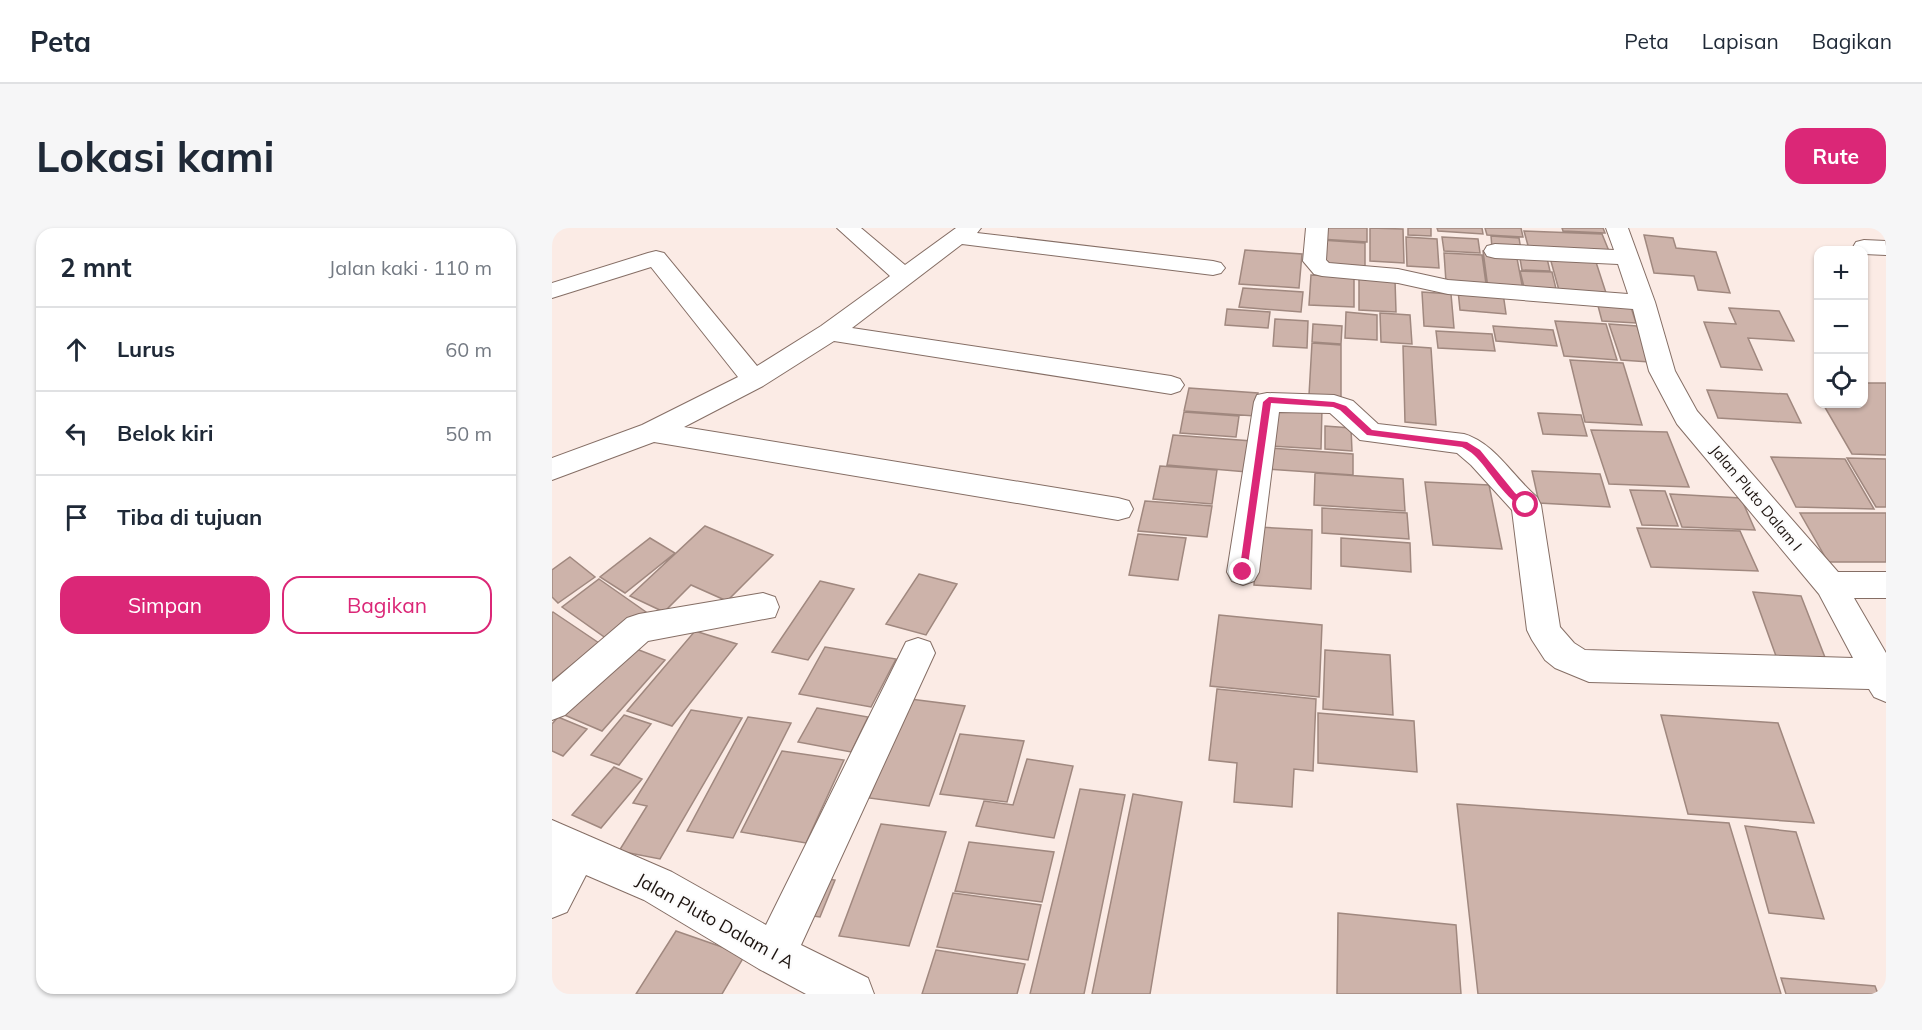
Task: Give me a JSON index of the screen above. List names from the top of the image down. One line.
{"streets":{"street":["Jalan Pluto Dalam I","Jalan Pluto Dalam I A"]},"page":{"header":"Peta","nav":["Peta","Lapisan","Bagikan"],"buttons":["Rute",["Simpan","Bagikan"]],"title":"Lokasi kami","heading":["2 mnt","Jalan kaki · 110 m"],"map_buttons":["+","−"],"list":[["Lurus","60 m"],["Belok kiri","50 m"],"Tiba di tujuan"]}}
